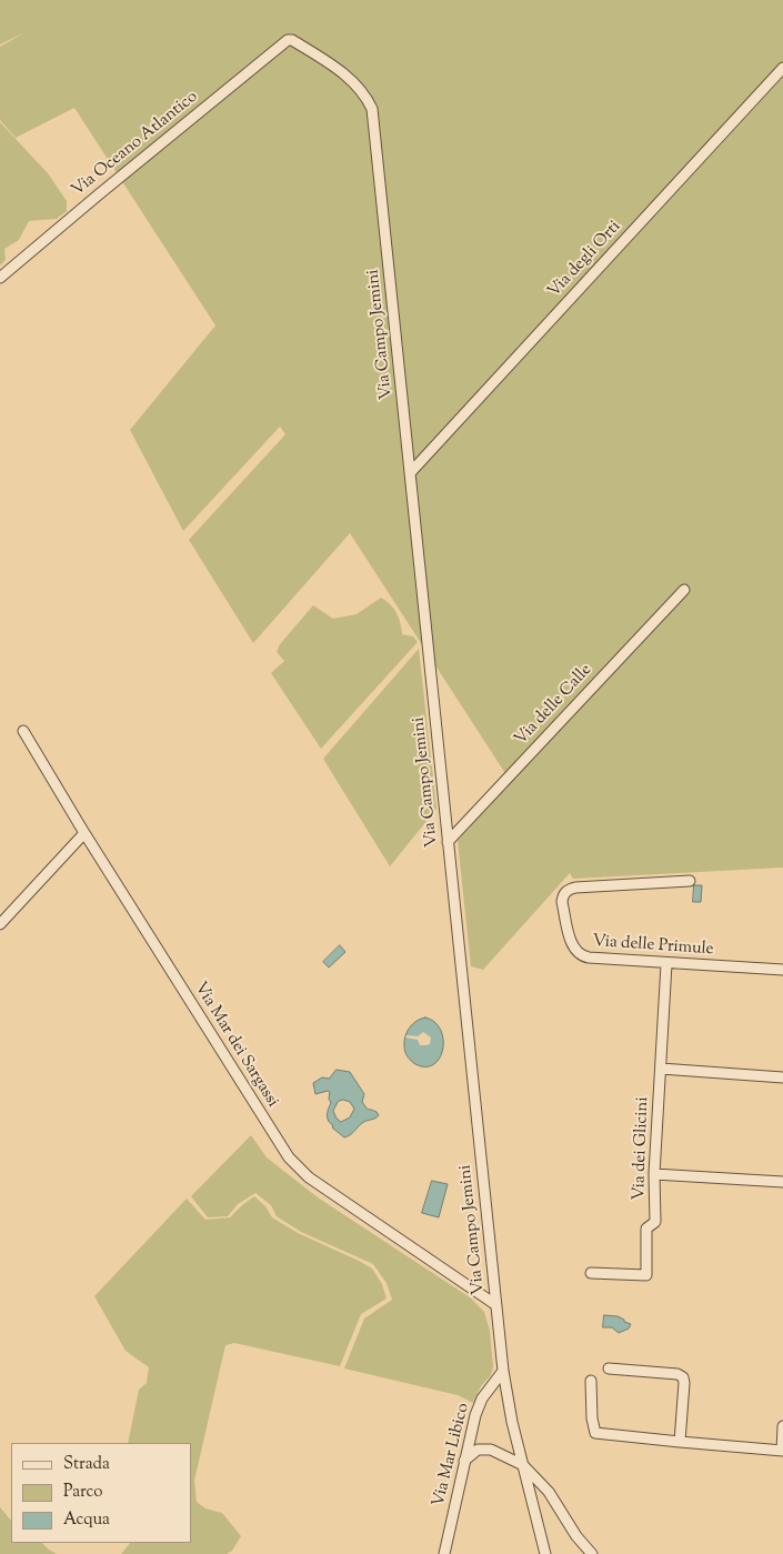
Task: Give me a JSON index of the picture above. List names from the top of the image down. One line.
{"streets":{"street":["Via Oceano Atlantico","Via degli Orti","Via Campo Jemini","Via delle Calle","Via delle Primule","Via Mar dei Sargassi","Via dei Glicini","Via Mar Libico"]},"crossings":[["Via Oceano Atlantico","Via Campo Jemini"],["Via degli Orti","Via Campo Jemini"],["Via Campo Jemini","Via delle Calle"],["Via Campo Jemini","Via Mar dei Sargassi"],["Via Campo Jemini","Via Mar Libico"],["Via delle Primule","Via dei Glicini"]],"legend":["Strada","Parco","Acqua"]}
